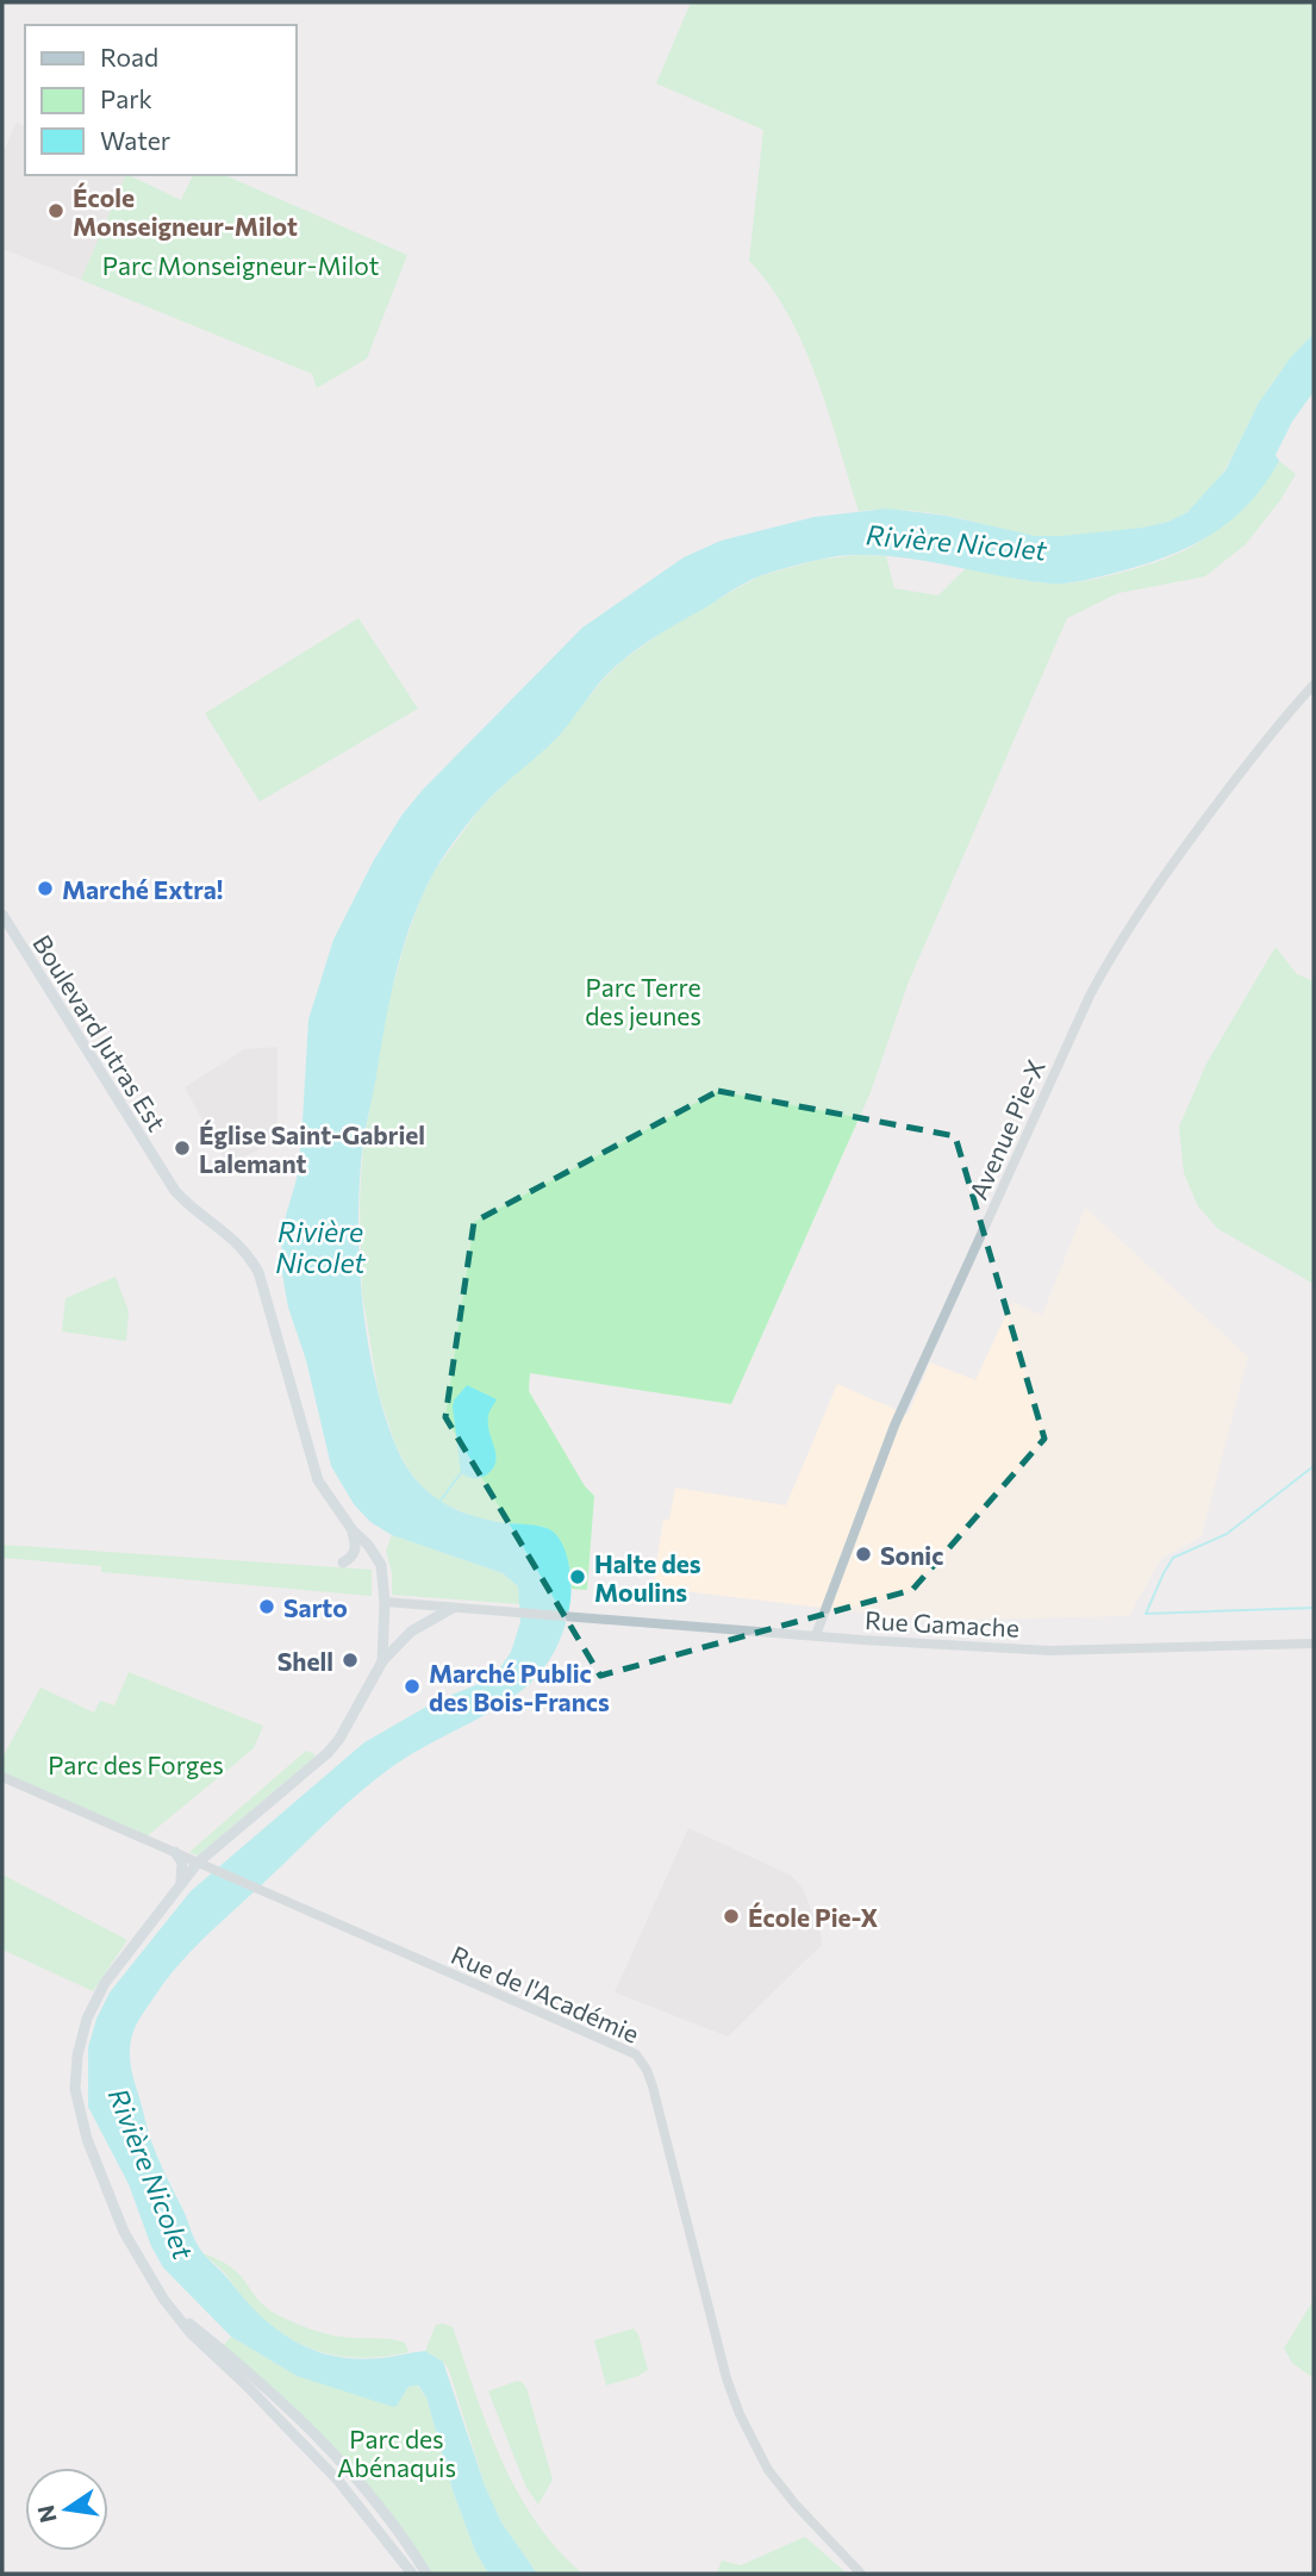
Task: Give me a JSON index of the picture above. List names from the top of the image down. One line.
{"streets":{"main road":["Boulevard Jutras Est"],"street":["Avenue Pie-X","Rue Gamache","Rue de l'Académie"]},"crossings":[["Avenue Pie-X","Rue Gamache"]],"water":["Rivière Nicolet"],"parks":["Parc Monseigneur-Milot","Parc Terre des jeunes","Parc des Forges","Parc des Abénaquis"],"places":["École Monseigneur-Milot","Marché Extra!","Église Saint-Gabriel Lalemant","Sonic","Halte des Moulins","Sarto","Shell","Marché Public des Bois-Francs","École Pie-X"],"legend":["Road","Park","Water"],"north":"left"}
